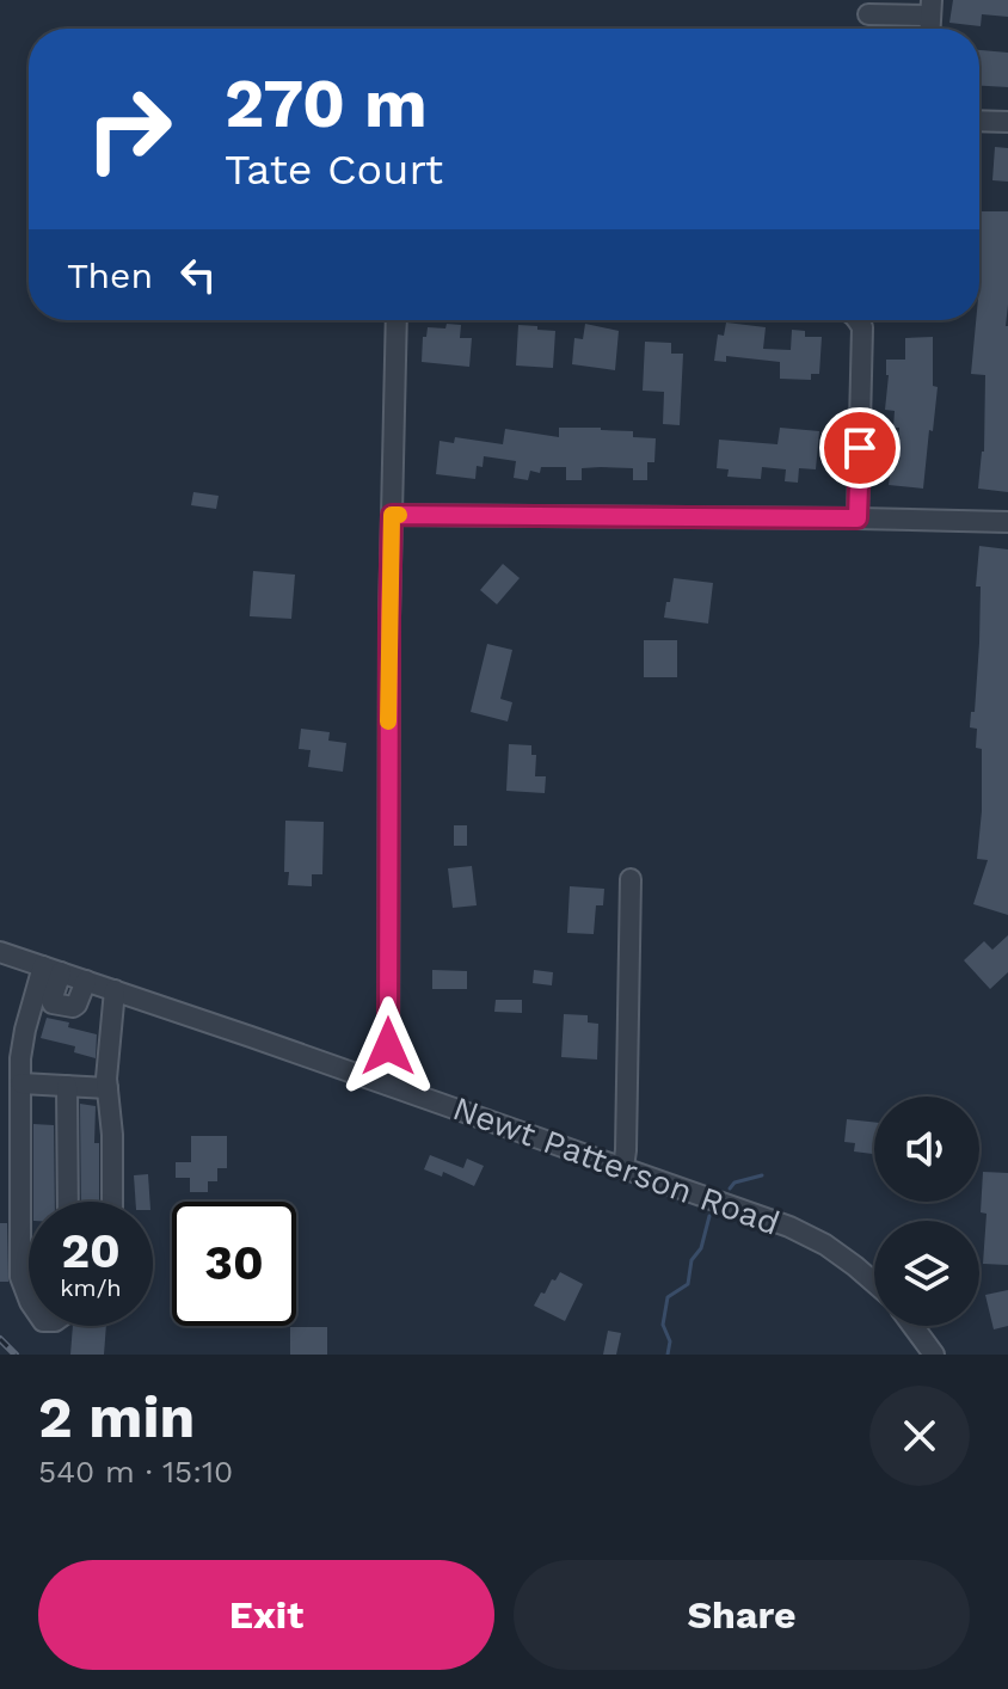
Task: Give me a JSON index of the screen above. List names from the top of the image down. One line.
{"streets":{"street":["Newt Patterson Road"]},"page":{"turn":["270 m","Tate Court"],"then":"Then","speed":"20 km/h","limit":"30","heading":["2 min","540 m · 15:10"],"buttons":["Exit","Share"]}}
